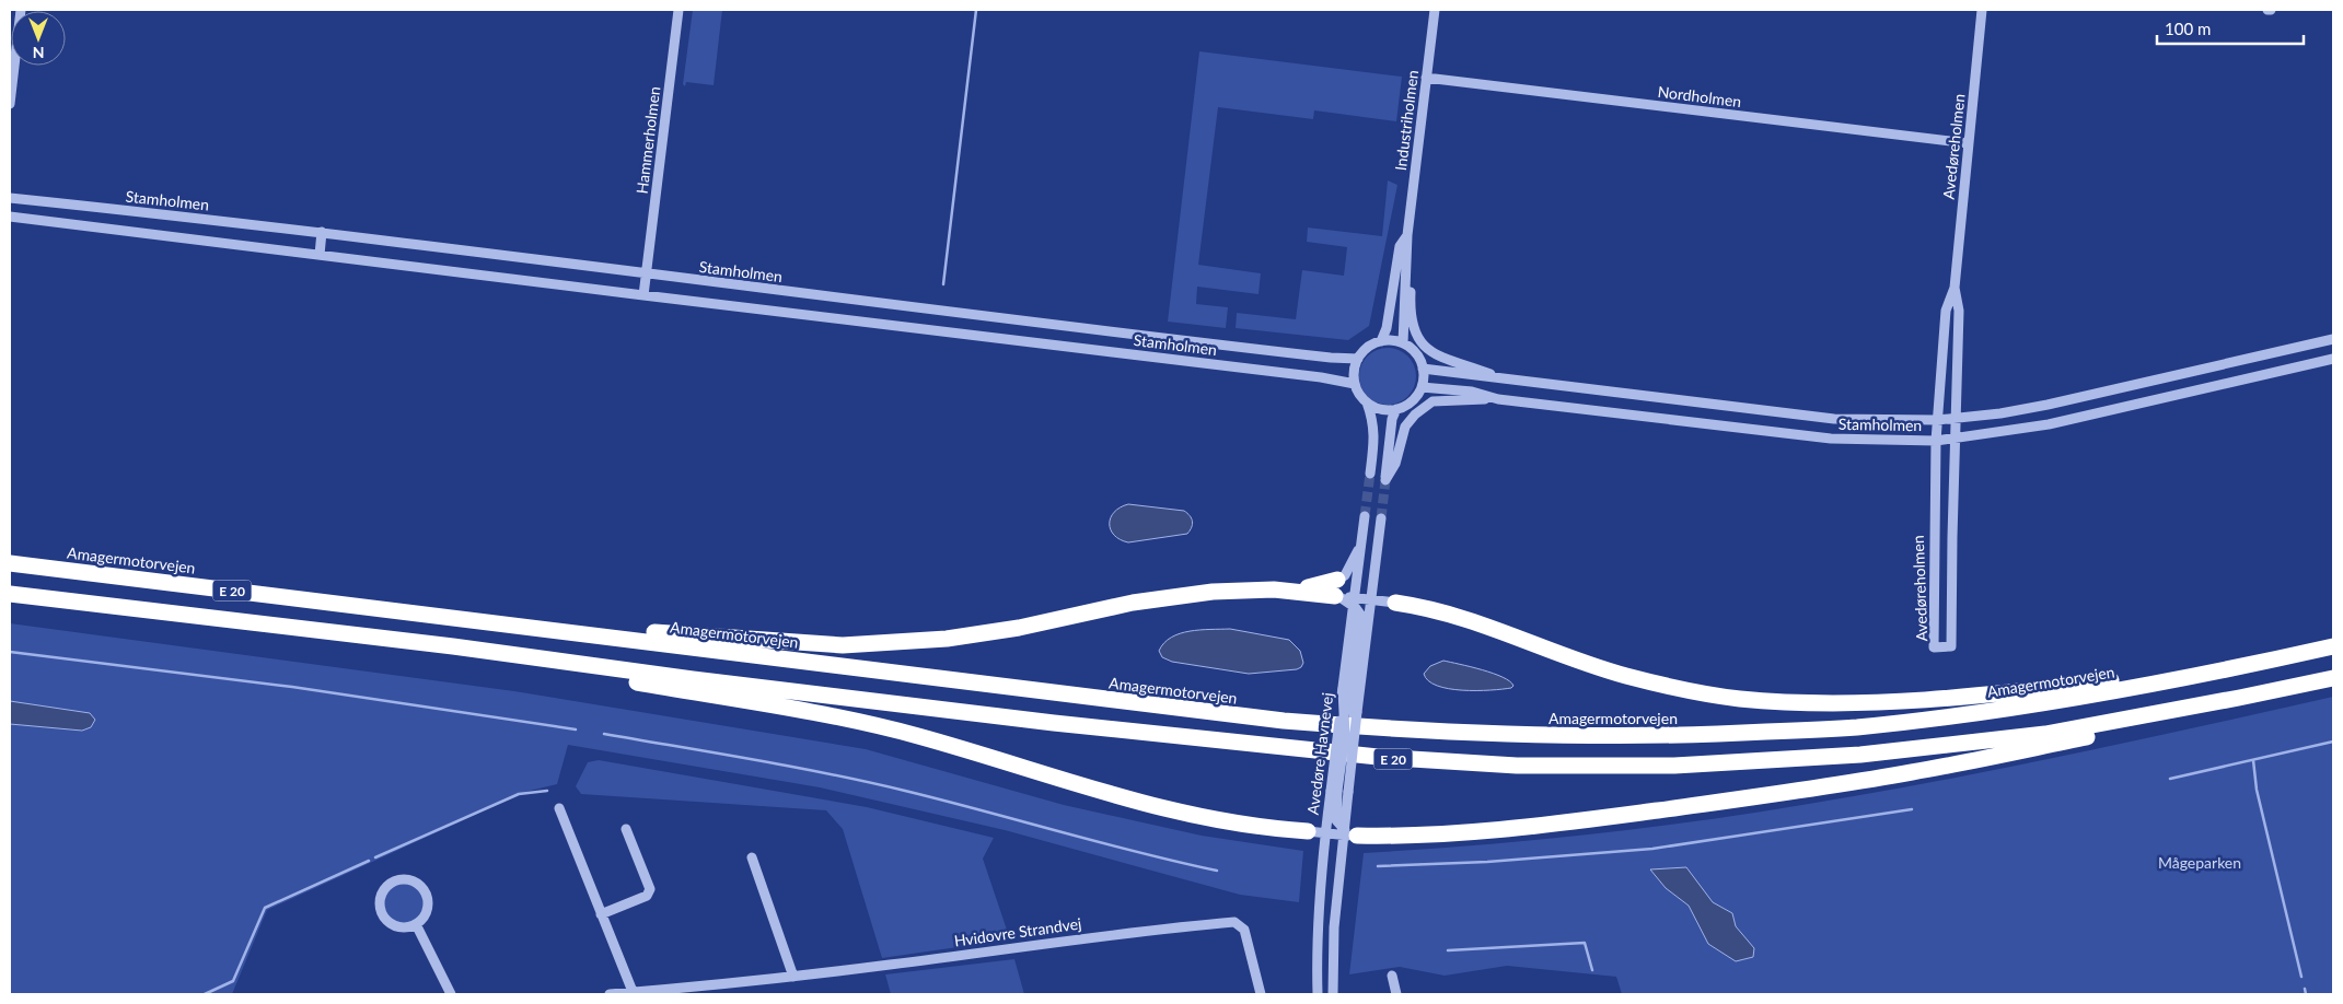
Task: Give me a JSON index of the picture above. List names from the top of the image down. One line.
{"streets":{"highway":["Amagermotorvejen","E 20"],"street":["Nordholmen","Industriholmen","Hammerholmen","Avedøreholmen","Stamholmen","Avedøre Havnevej","Hvidovre Strandvej"]},"crossings":[["Nordholmen","Industriholmen"],["Nordholmen","Avedøreholmen"],["Industriholmen","Stamholmen"],["Hammerholmen","Stamholmen"],["Avedøreholmen","Stamholmen"]],"parks":["Mågeparken"],"scale_bar":"100 m","north":"bottom"}
